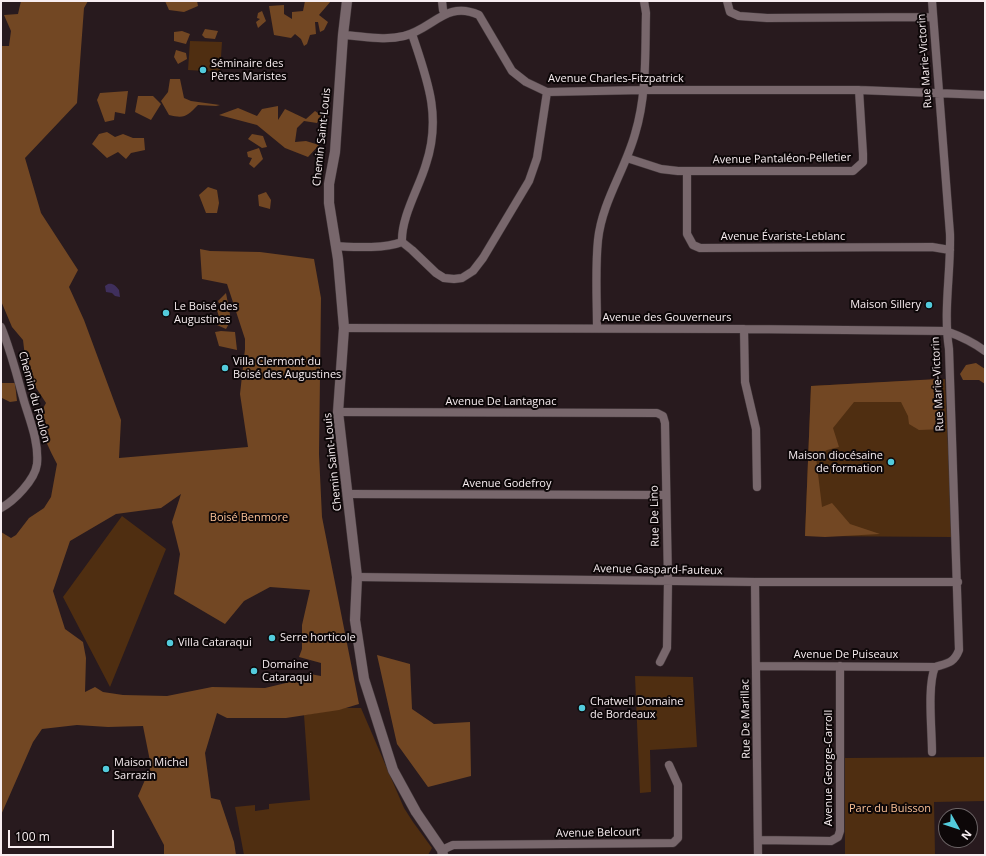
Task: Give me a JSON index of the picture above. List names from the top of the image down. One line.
{"streets":{"street":["Rue Marie-Victorin","Avenue Charles-Fitzpatrick","Chemin Saint-Louis","Avenue Pantaléon-Pelletier","Avenue Évariste-Leblanc","Avenue des Gouverneurs","Chemin du Foulon","Avenue De Lantagnac","Avenue Godefroy","Rue De Lino","Avenue Gaspard-Fauteux","Avenue De Puiseaux","Rue De Marillac","Avenue George-Carroll","Avenue Belcourt"]},"crossings":[["Rue Marie-Victorin","Avenue Charles-Fitzpatrick"],["Rue Marie-Victorin","Avenue Évariste-Leblanc"],["Rue Marie-Victorin","Avenue des Gouverneurs"],["Rue Marie-Victorin","Avenue Gaspard-Fauteux"],["Rue Marie-Victorin","Avenue De Puiseaux"],["Avenue Charles-Fitzpatrick","Chemin Saint-Louis"],["Avenue Charles-Fitzpatrick","Avenue Pantaléon-Pelletier"],["Chemin Saint-Louis","Avenue des Gouverneurs"],["Chemin Saint-Louis","Avenue De Lantagnac"],["Chemin Saint-Louis","Avenue Godefroy"],["Chemin Saint-Louis","Avenue Gaspard-Fauteux"],["Chemin Saint-Louis","Avenue Belcourt"],["Avenue Pantaléon-Pelletier","Avenue Évariste-Leblanc"],["Avenue De Lantagnac","Rue De Lino"],["Avenue Godefroy","Rue De Lino"],["Rue De Lino","Avenue Gaspard-Fauteux"],["Avenue Gaspard-Fauteux","Rue De Marillac"],["Avenue De Puiseaux","Rue De Marillac"],["Avenue De Puiseaux","Avenue George-Carroll"],["Rue De Marillac","Avenue George-Carroll"]],"parks":["Boisé Benmore","Parc du Buisson"],"places":["Séminaire des Pères Maristes","Maison Sillery","Le Boisé des Augustines","Villa Clermont du Boisé des Augustines","Maison diocésaine de formation","Serre horticole","Villa Cataraqui","Domaine Cataraqui","Chatwell Domaine de Bordeaux","Maison Michel Sarrazin"],"scale_bar":"100 m","north":"bottom right"}
